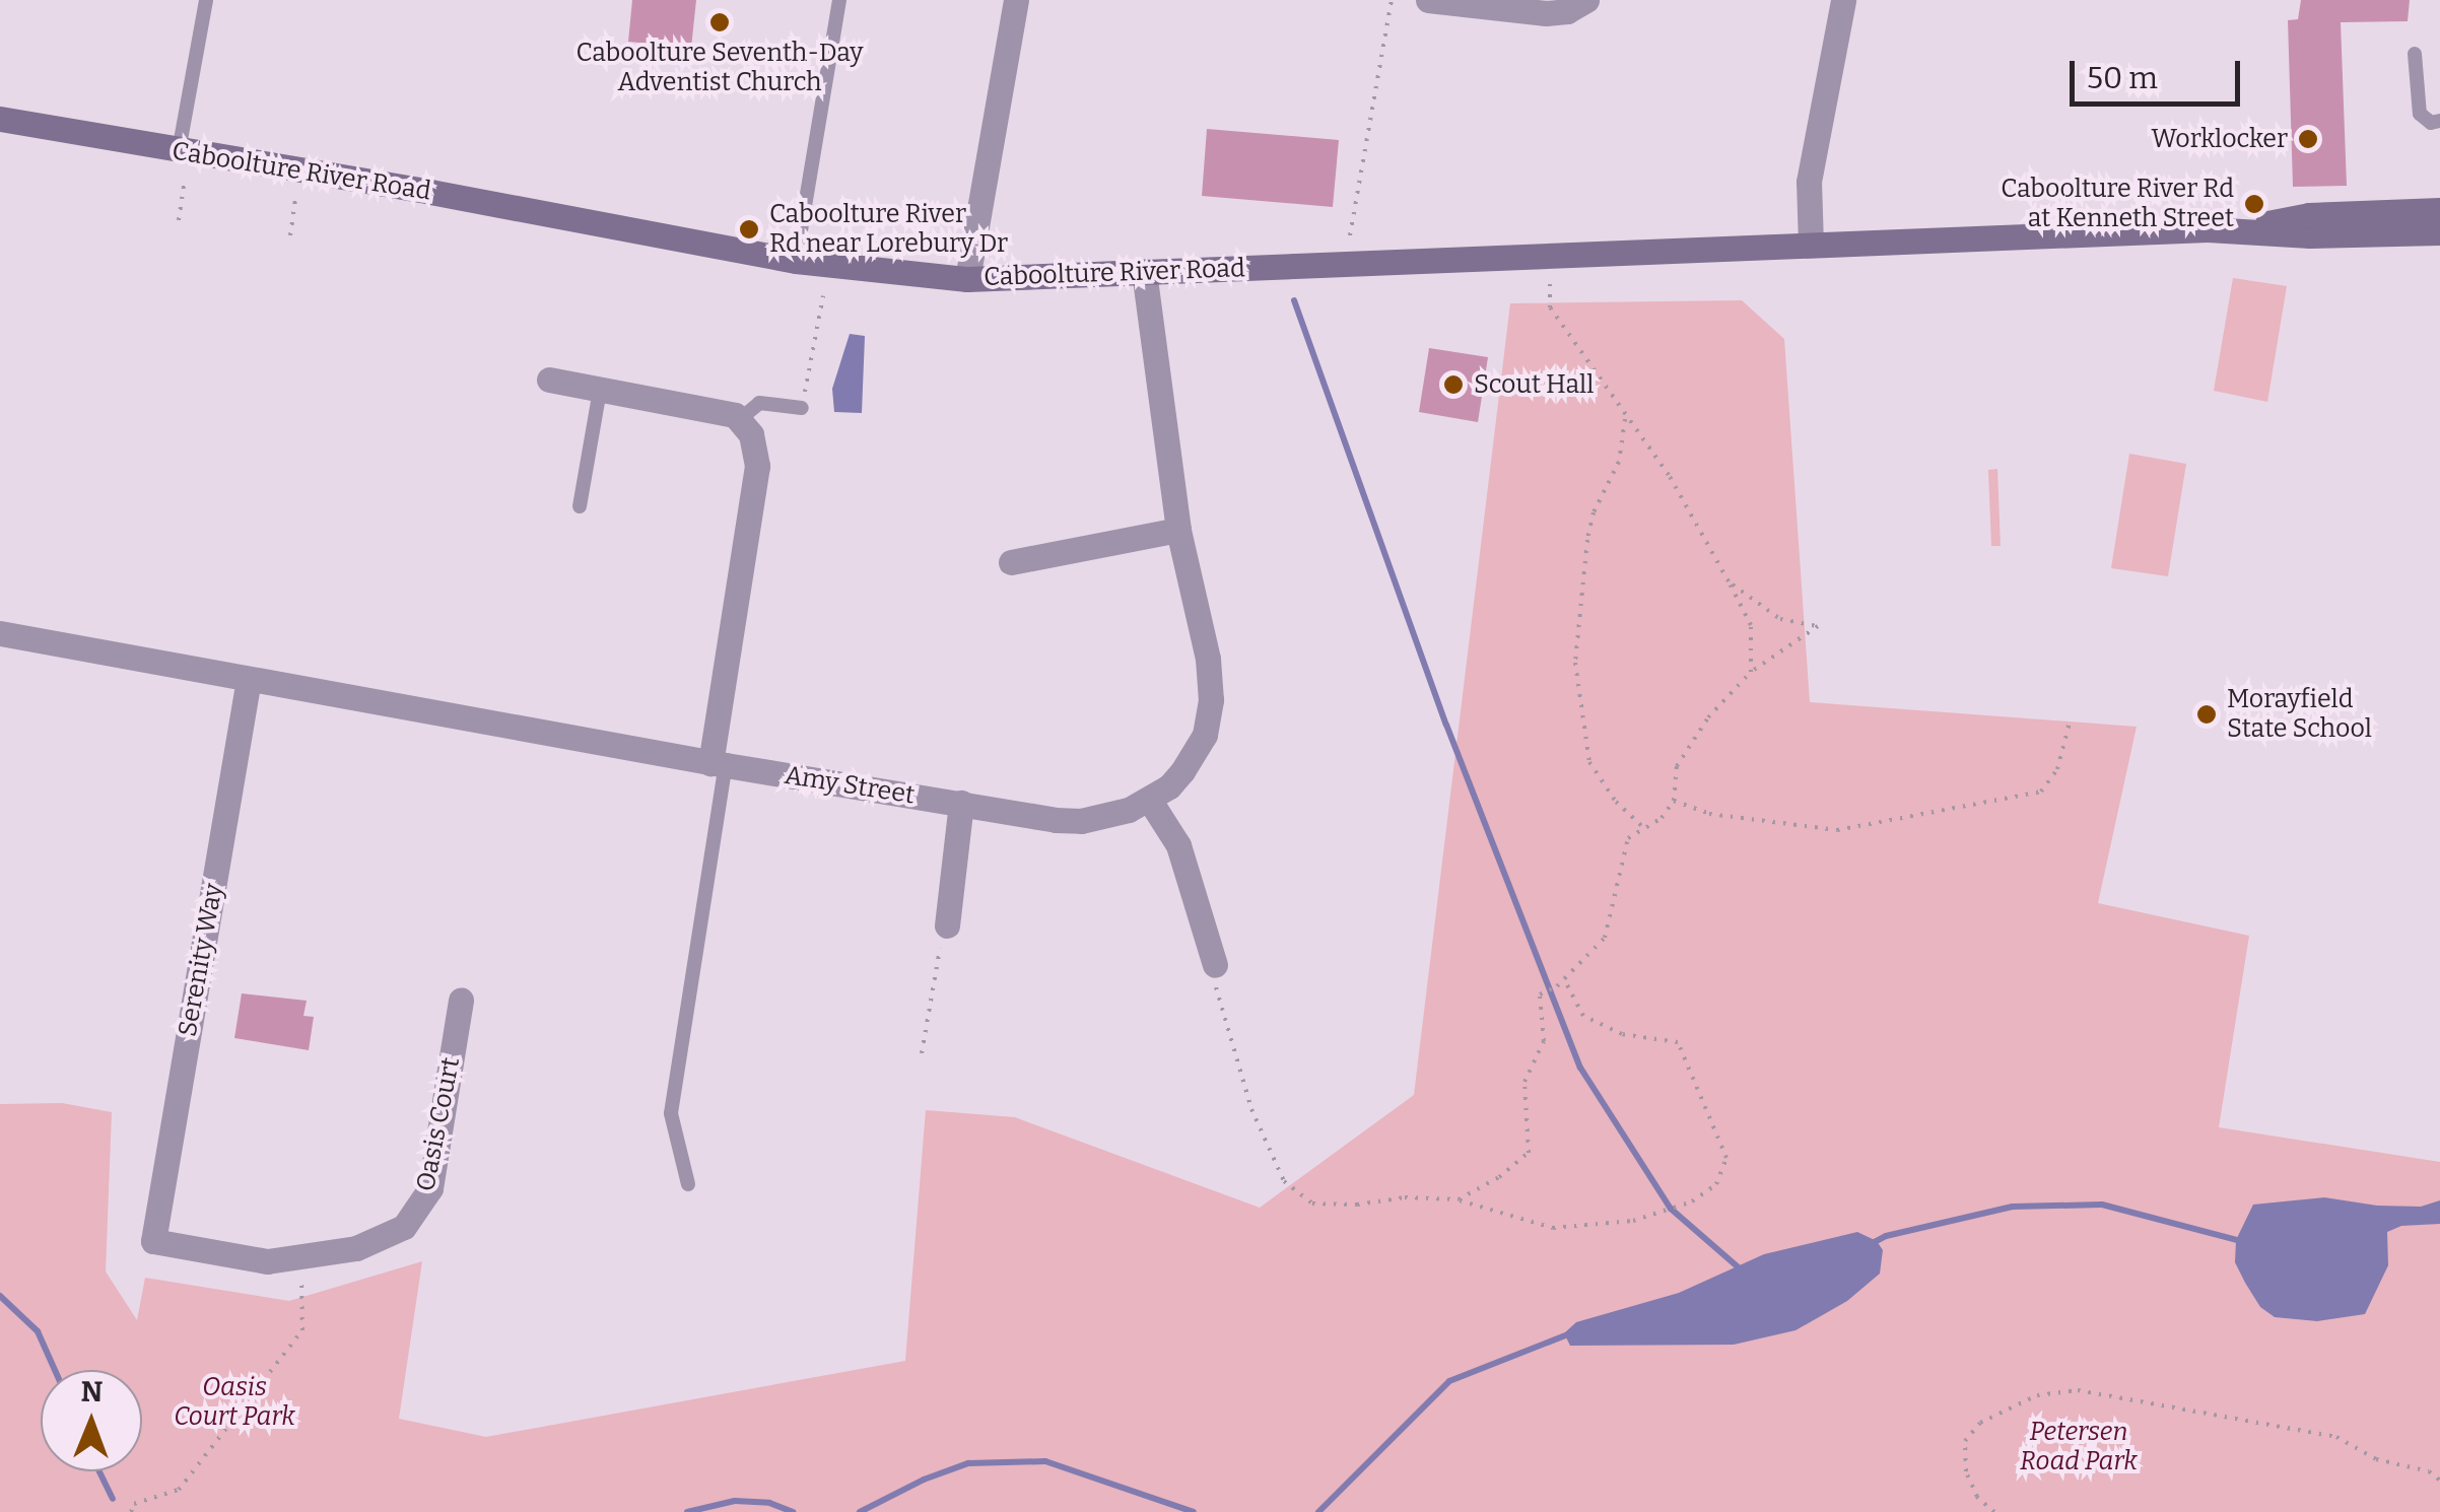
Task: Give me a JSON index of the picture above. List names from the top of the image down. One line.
{"streets":{"main road":["Caboolture River Road"],"street":["Amy Street","Serenity Way","Oasis Court"]},"crossings":[["Caboolture River Road","Amy Street"],["Amy Street","Serenity Way"],["Serenity Way","Oasis Court"]],"parks":["Oasis Court Park","Petersen Road Park"],"places":["Caboolture Seventh-Day Adventist Church","Worklocker","Caboolture River Rd at Kenneth Street","Caboolture River Rd near Lorebury Dr","Scout Hall","Morayfield State School"],"scale_bar":"50 m","north":"top"}
